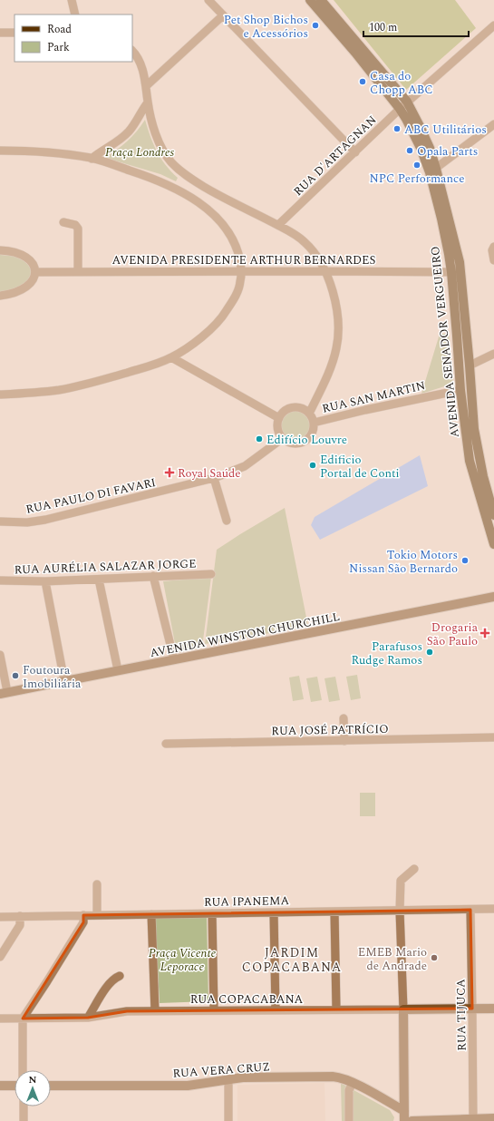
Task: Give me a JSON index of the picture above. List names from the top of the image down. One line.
{"streets":{"main road":["AVENIDA SENADOR VERGUEIRO"],"street":["RUA D'ARTAGNAN","AVENIDA PRESIDENTE ARTHUR BERNARDES","RUA SAN MARTIN","RUA PAULO DI FAVARI","RUA AURÉLIA SALAZAR JORGE","AVENIDA WINSTON CHURCHILL","RUA JOSÉ PATRÍCIO","RUA IPANEMA","RUA COPACABANA","RUA TIJUCA","RUA VERA CRUZ"]},"crossings":[["RUA D'ARTAGNAN","AVENIDA SENADOR VERGUEIRO"],["AVENIDA PRESIDENTE ARTHUR BERNARDES","AVENIDA SENADOR VERGUEIRO"],["AVENIDA SENADOR VERGUEIRO","RUA SAN MARTIN"],["RUA SAN MARTIN","RUA PAULO DI FAVARI"],["RUA IPANEMA","RUA TIJUCA"],["RUA COPACABANA","RUA TIJUCA"]],"districts":["JARDIM COPACABANA"],"parks":["Praça Londres","Praça Vicente Leporace"],"places":{"other":["Pet Shop Bichos e Acessórios","Casa do Chopp ABC","ABC Utilitários","Opala Parts","NPC Performance","Edifício Louvre","Edificio Portal de Conti","Tokio Motors Nissan São Bernardo","Parafusos Rudge Ramos","Foutoura Imobiliária","EMEB Mario de Andrade"],"health":["Royal Saúde","Drogaria São Paulo"]},"legend":["Road","Park"],"scale_bar":"100 m","north":"top"}
